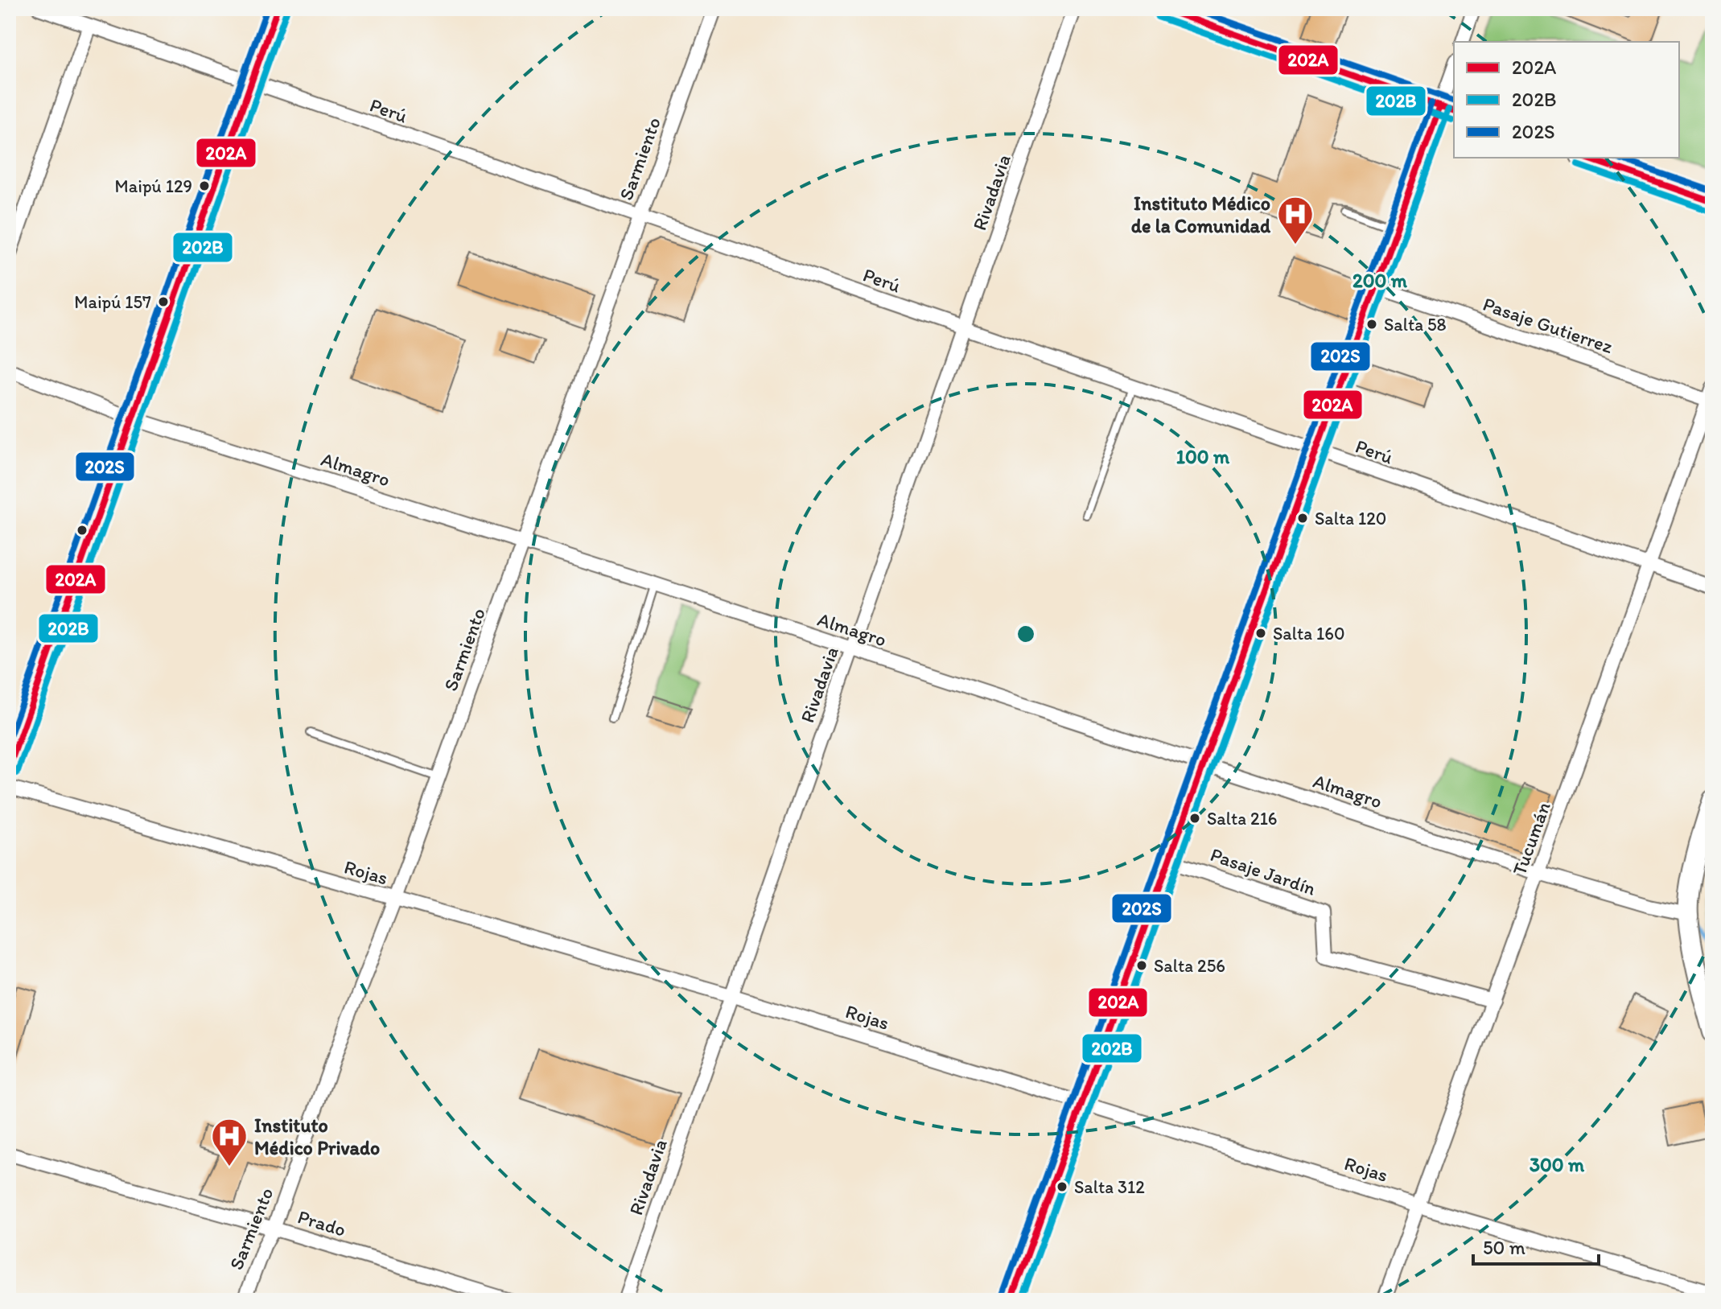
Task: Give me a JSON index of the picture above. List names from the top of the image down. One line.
{"streets":{"street":["Perú","Sarmiento","Rivadavia","Pasaje Gutierrez","Almagro","Tucumán","Pasaje Jardín","Rojas","Prado"]},"crossings":[["Perú","Sarmiento"],["Perú","Rivadavia"],["Perú","Tucumán"],["Sarmiento","Almagro"],["Sarmiento","Rojas"],["Sarmiento","Prado"],["Rivadavia","Almagro"],["Rivadavia","Rojas"],["Pasaje Gutierrez","Tucumán"],["Almagro","Tucumán"],["Tucumán","Pasaje Jardín"],["Tucumán","Rojas"]],"places":{"other":["Maipú 129","Maipú 157","Salta 58","Salta 120","Salta 160","Salta 216","Salta 256","Salta 312"],"hospital":["Instituto Médico de la Comunidad","Instituto Médico Privado"]},"lines":["transit line 202A","transit line 202S","transit line 202B"],"legend":["202A","202B","202S"],"scale_bar":"50 m","rings":["200 m","100 m","300 m"]}
